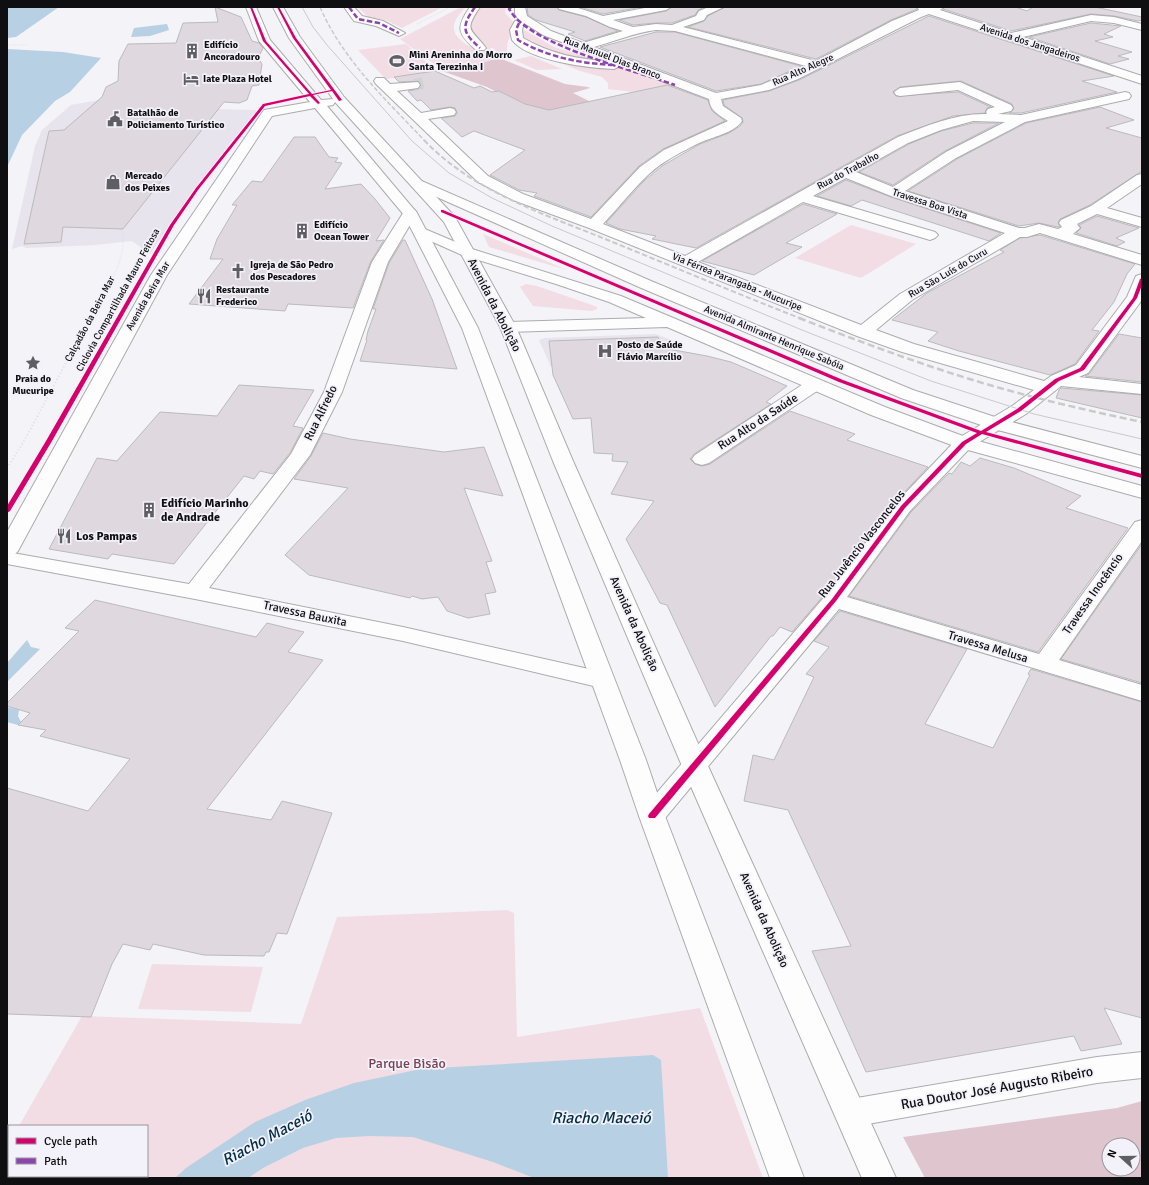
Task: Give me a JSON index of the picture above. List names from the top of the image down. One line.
{"streets":{"main road":["Avenida dos Jangadeiros","Rua Manuel Dias Branco","Rua Alto Alegre","Rua do Trabalho","Travessa Boa Vista","Rua São Luís do Curu","Via Férrea Parangaba - Mucuripe","Avenida Beira Mar","Avenida da Abolição","Avenida Almirante Henrique Sabóia","Rua Alfredo","Rua Alto da Saúde","Rua Juvêncio Vasconcelos","Travessa Inocêncio","Travessa Bauxita","Travessa Melusa","Rua Doutor José Augusto Ribeiro"],"path":["Calçadão da Beira Mar"],"cycle path":["Ciclovia Compartilhada Mauro Feitosa"]},"crossings":[["Avenida dos Jangadeiros","Rua Alto Alegre"],["Rua Manuel Dias Branco","Rua Alto Alegre"],["Rua do Trabalho","Travessa Boa Vista"],["Rua do Trabalho","Via Férrea Parangaba - Mucuripe"],["Travessa Boa Vista","Rua São Luís do Curu"],["Rua São Luís do Curu","Via Férrea Parangaba - Mucuripe"],["Via Férrea Parangaba - Mucuripe","Rua Juvêncio Vasconcelos"],["Avenida Beira Mar","Avenida da Abolição"],["Avenida da Abolição","Avenida Almirante Henrique Sabóia"],["Avenida da Abolição","Rua Juvêncio Vasconcelos"],["Avenida da Abolição","Rua Doutor José Augusto Ribeiro"],["Avenida Almirante Henrique Sabóia","Rua Juvêncio Vasconcelos"],["Rua Alfredo","Travessa Bauxita"],["Rua Juvêncio Vasconcelos","Travessa Melusa"],["Travessa Inocêncio","Travessa Melusa"]],"water":["Riacho Maceió"],"parks":["Parque Bisão"],"places":{"building":["Edifício Ancoradouro","Edifício Ocean Tower","Edifício Marinho de Andrade"],"sports":["Mini Areninha do Morro Santa Terezinha I"],"hotel":["Iate Plaza Hotel"],"public building":["Batalhão de Policiamento Turístico"],"shop":["Mercado dos Peixes"],"church":["Igreja de São Pedro dos Pescadores"],"restaurant":["Restaurante Frederico","Los Pampas"],"hospital":["Posto de Saúde Flávio Marcílio"],"place":["Praia do Mucuripe"]},"legend":["Cycle path","Path"],"north":"left"}
